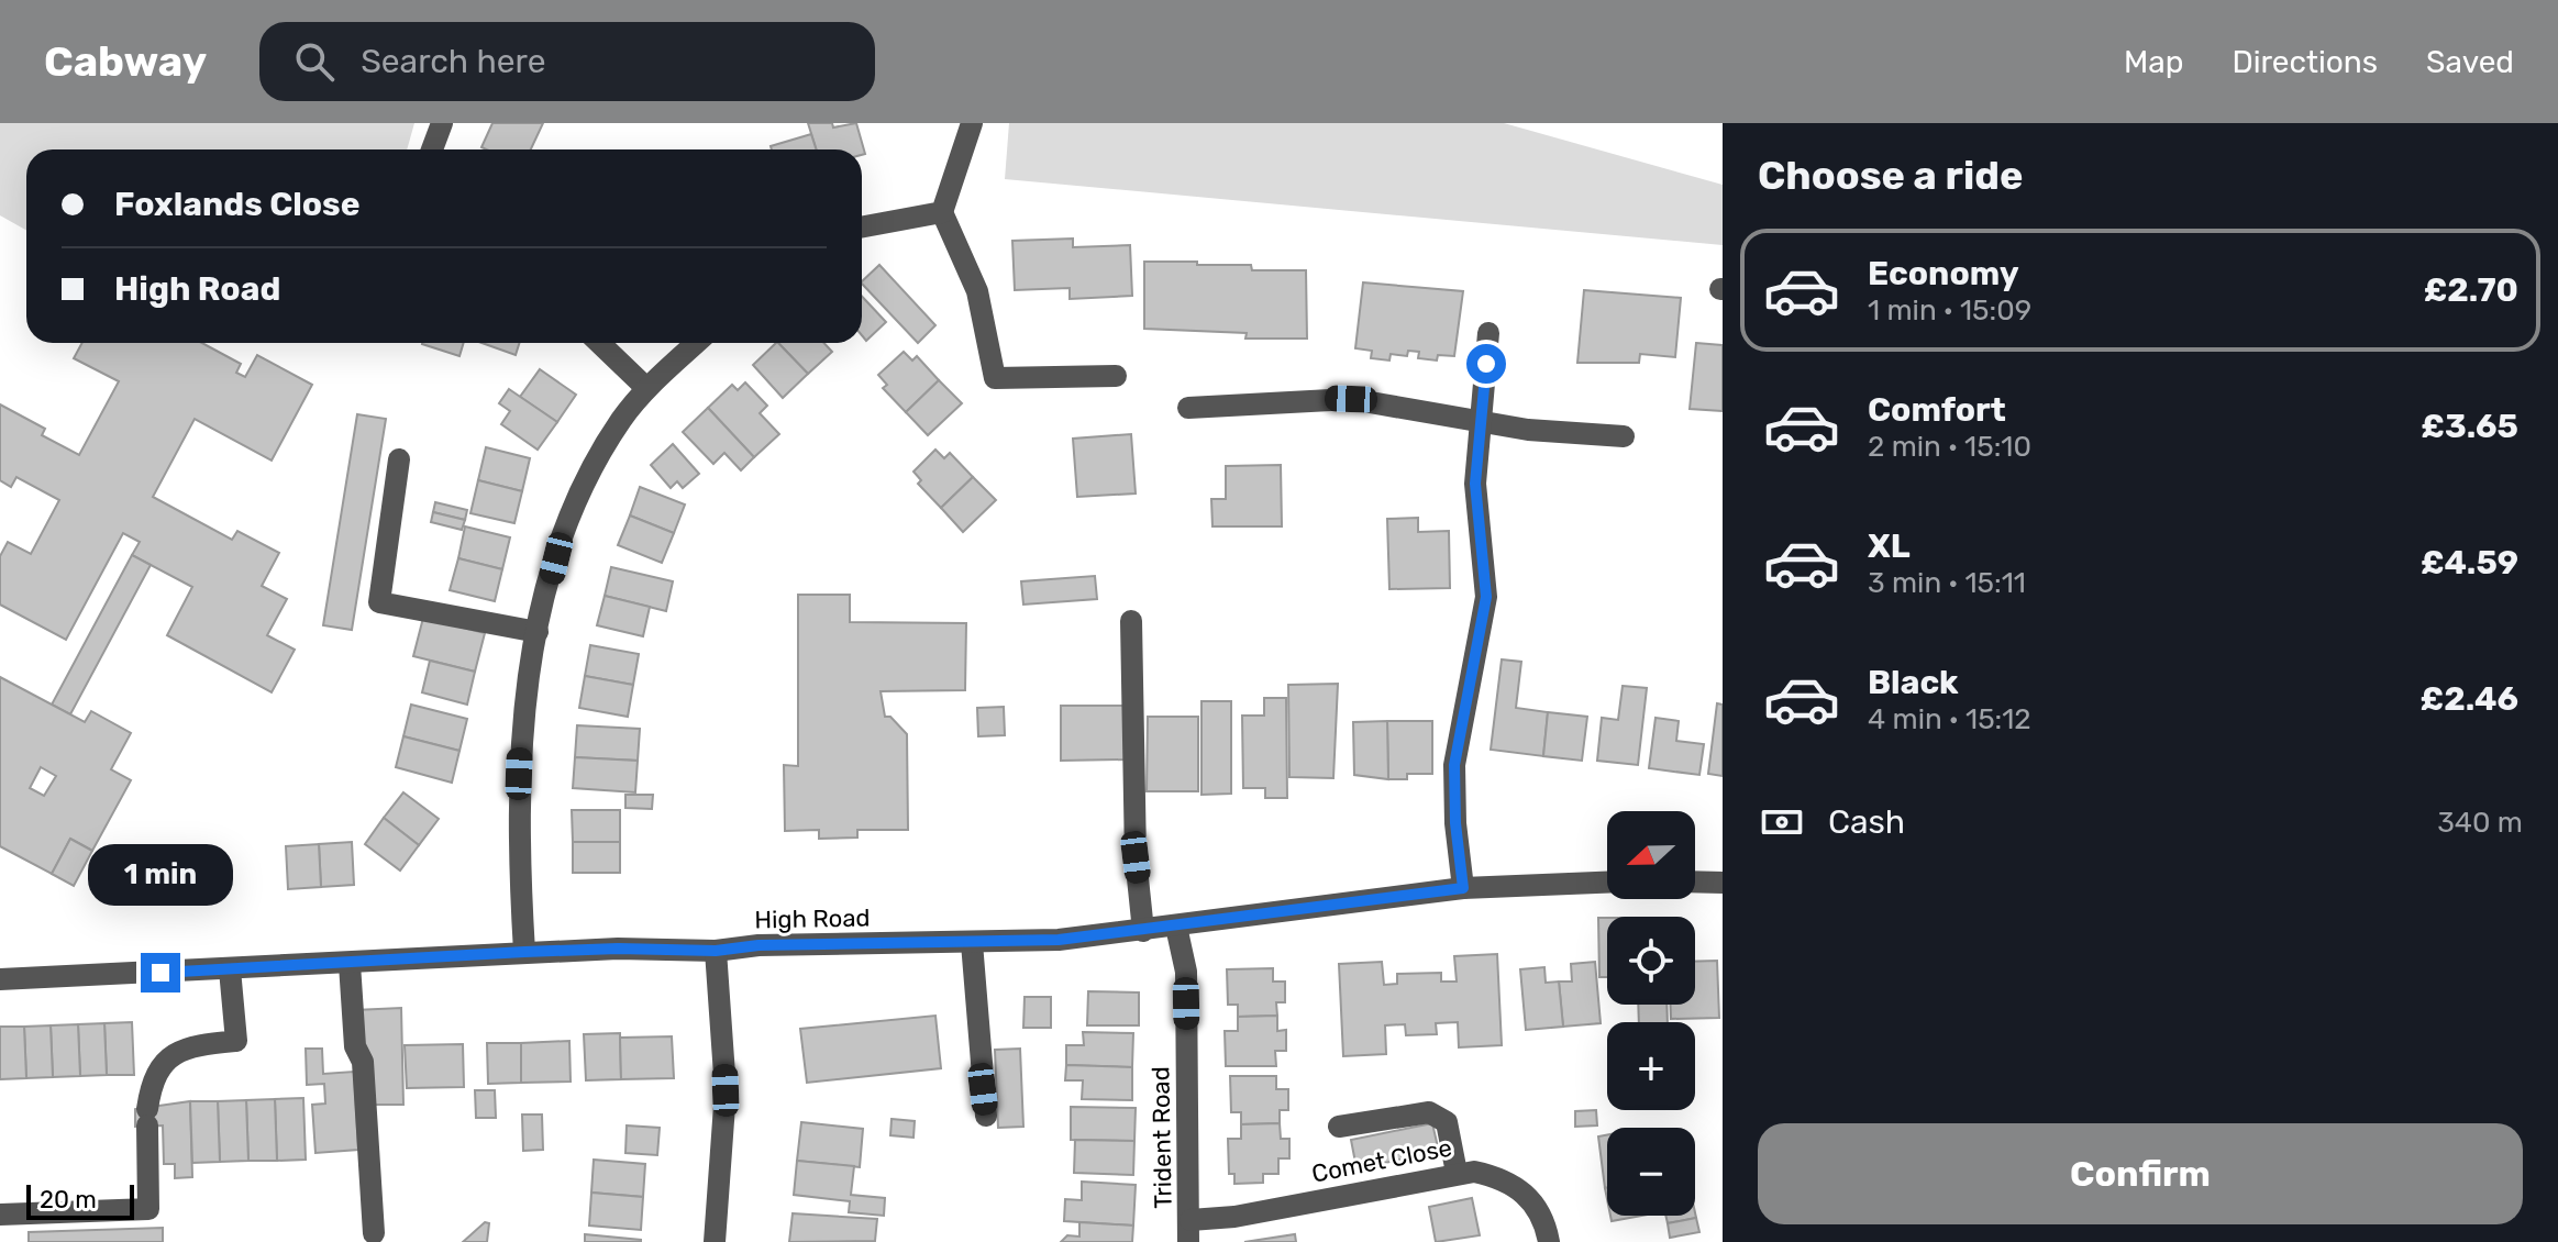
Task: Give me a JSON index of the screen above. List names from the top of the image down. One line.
{"streets":{"street":["High Road","Trident Road","Comet Close"]},"crossings":[["High Road","Trident Road"],["Trident Road","Comet Close"]],"scale_bar":"20 m","north":"left","page":{"header":"Cabway","search":"Search here","nav":["Map","Directions","Saved"],"heading":"Choose a ride","banner":["Foxlands Close","High Road"],"list":[{"name":"Economy","note":"1 min · 15:09","value":"£2.70"},{"name":"Comfort","note":"2 min · 15:10","value":"£3.65"},{"name":"XL","note":"3 min · 15:11","value":"£4.59"},{"name":"Black","note":"4 min · 15:12","value":"£2.46"}],"pay":["Cash","340 m"],"map_buttons":["+","−"],"bubble":"1 min","buttons":"Confirm","scale":"20 m"}}
